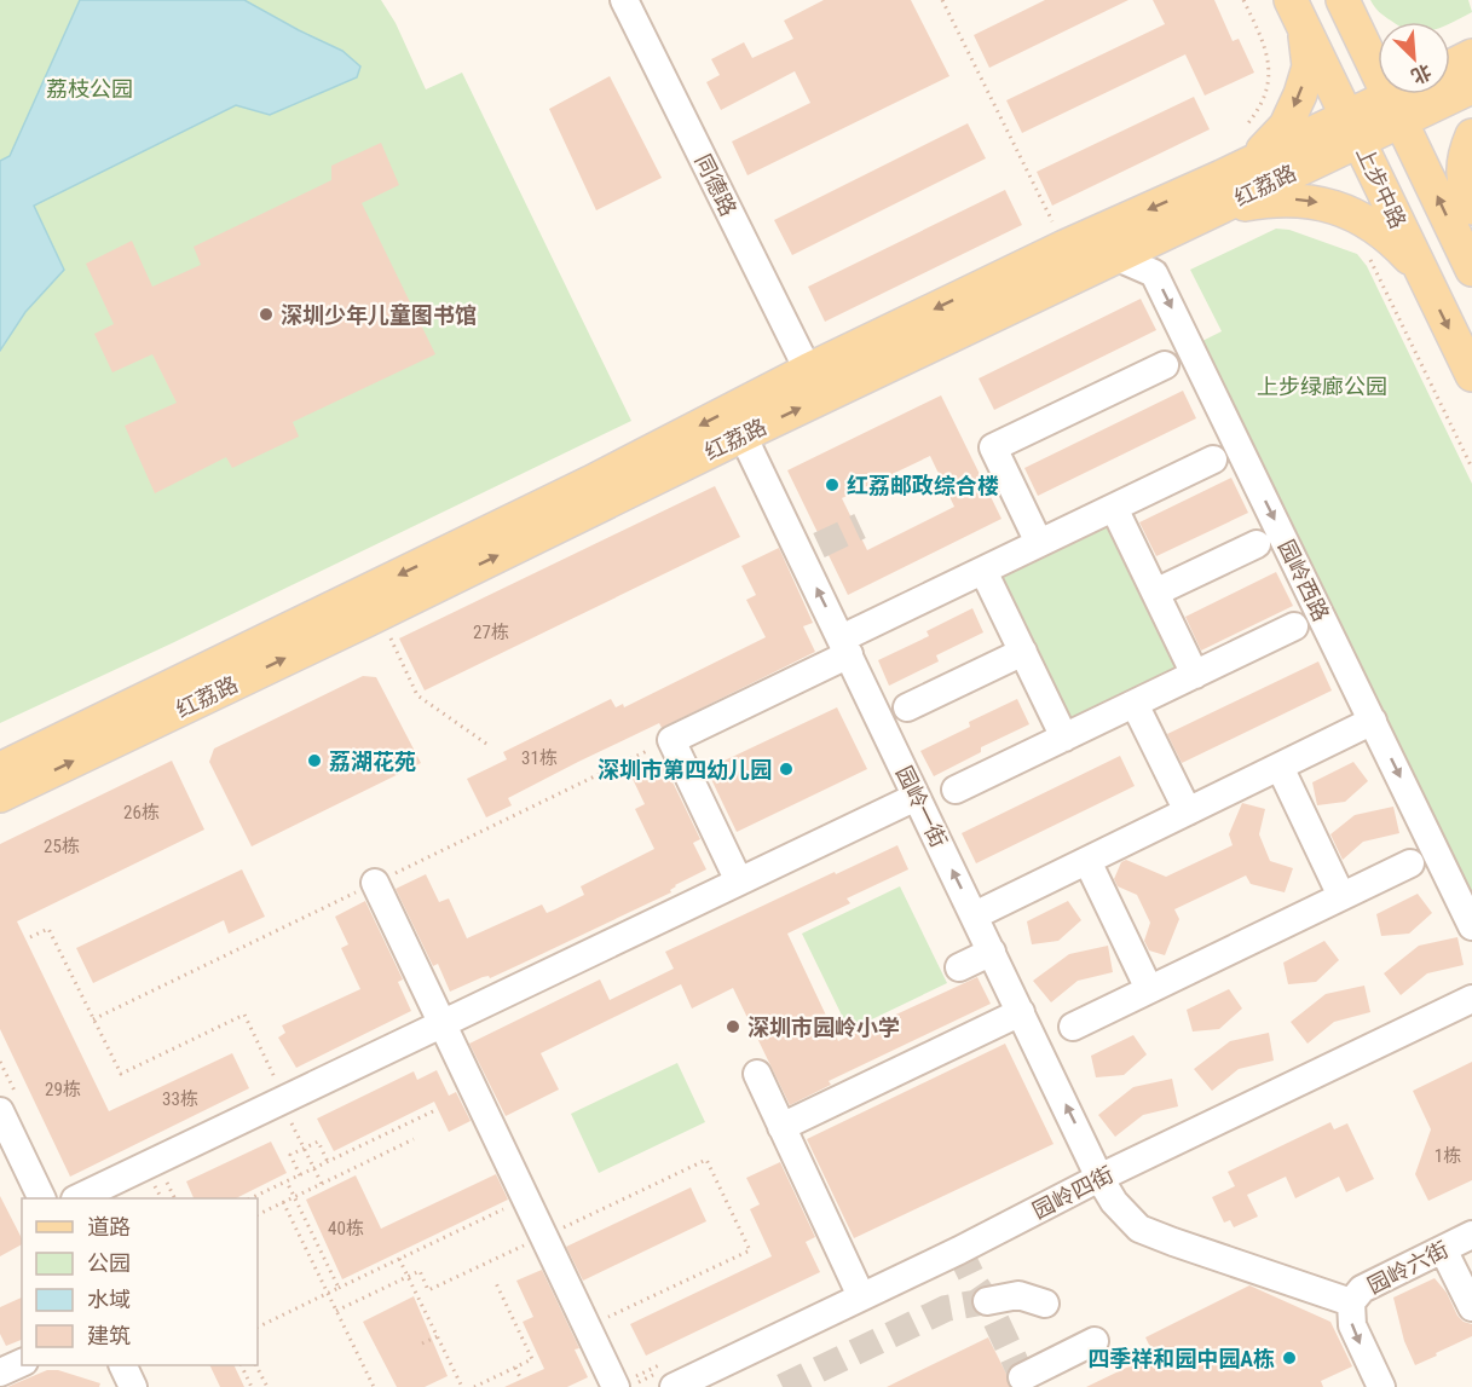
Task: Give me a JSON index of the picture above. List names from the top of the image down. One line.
{"streets":{"main road":["红荔路","上步中路"],"street":["同德路","园岭西路","园岭一街","园岭四街","园岭六街"]},"crossings":[["同德路","红荔路"],["红荔路","上步中路"],["红荔路","园岭西路"],["红荔路","园岭一街"],["园岭一街","园岭四街"],["园岭一街","园岭六街"]],"one_way":["园岭六街"],"parks":["荔枝公园","上步绿廊公园"],"places":["深圳少年儿童图书馆","红荔邮政综合楼","荔湖花苑","深圳市第四幼儿园","深圳市园岭小学","四季祥和园中园A栋"],"house_numbers":["27栋","31栋","26栋","25栋","29栋","33栋","1栋","40栋"],"legend":["道路","公园","水域","建筑"],"north":"bottom right"}
